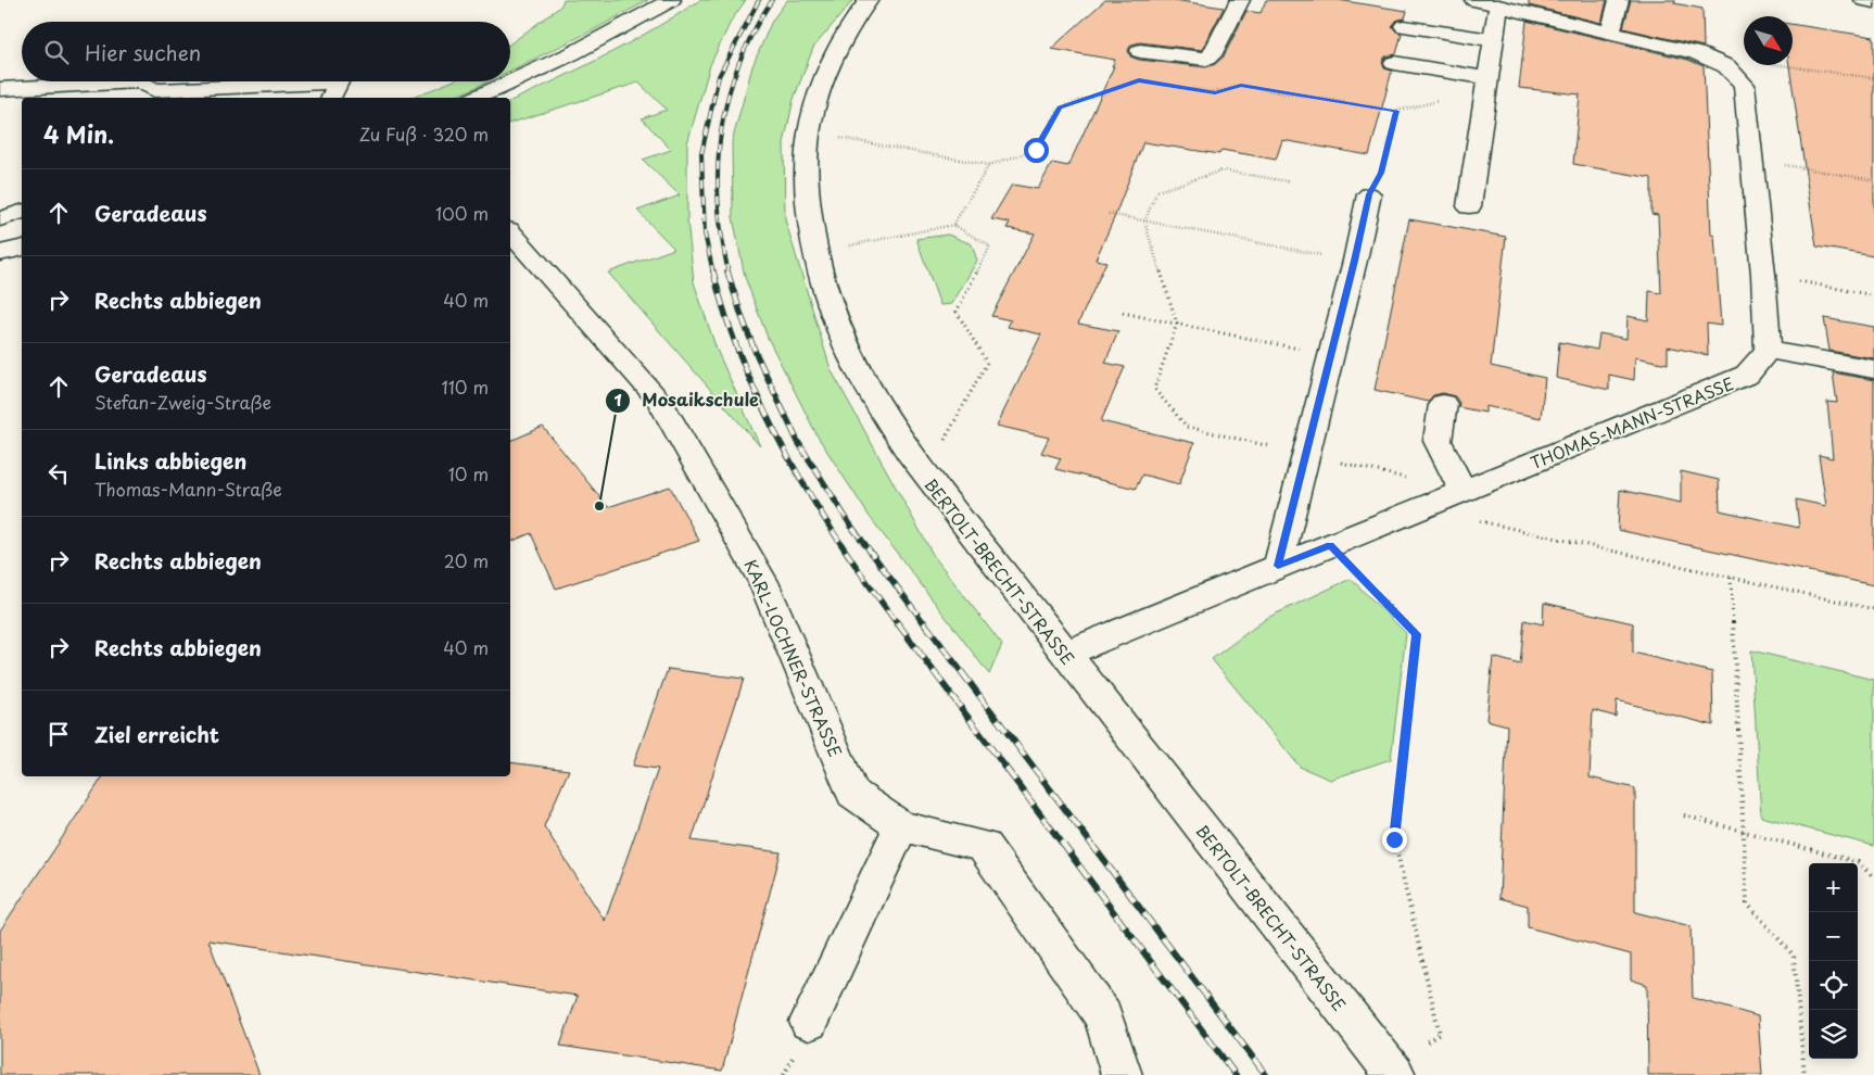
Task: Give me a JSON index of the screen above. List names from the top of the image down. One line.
{"streets":{"street":["THOMAS-MANN-STRASSE","BERTOLT-BRECHT-STRASSE","KARL-LOCHNER-STRASSE"]},"crossings":[["THOMAS-MANN-STRASSE","BERTOLT-BRECHT-STRASSE"]],"places":["Mosaikschule"],"north":"bottom right","page":{"search":"Hier suchen","heading":["4 Min.","Zu Fuß · 320 m"],"list":[["Geradeaus","100 m"],["Rechts abbiegen","40 m"],["Geradeaus","Stefan-Zweig-Straße","110 m"],["Links abbiegen","Thomas-Mann-Straße","10 m"],["Rechts abbiegen","20 m"],["Rechts abbiegen","40 m"],"Ziel erreicht"],"map_buttons":["+","−"]}}
